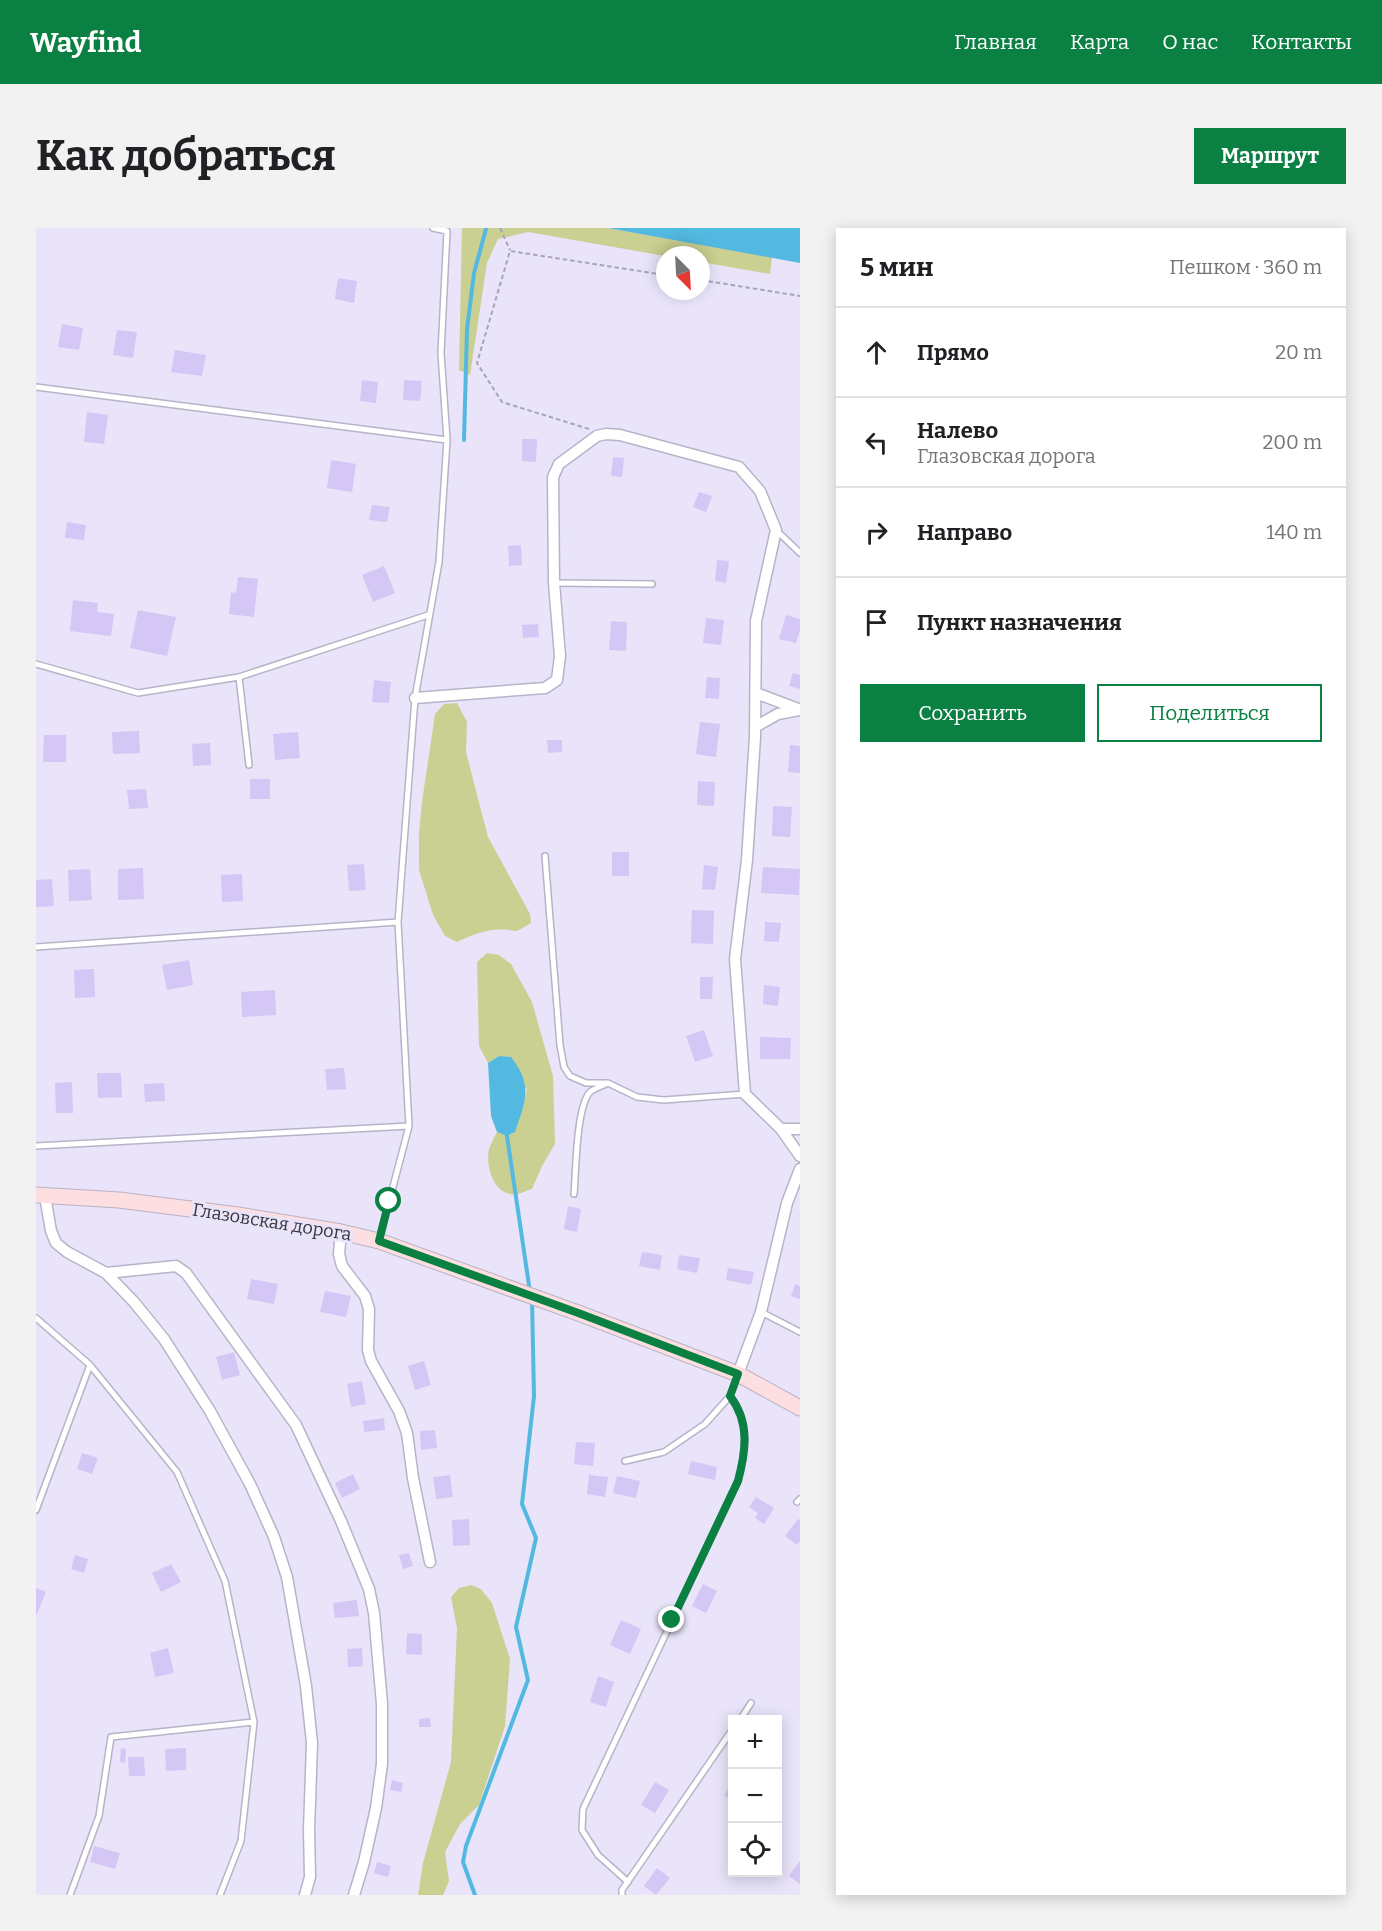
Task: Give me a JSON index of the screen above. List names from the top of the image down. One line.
{"streets":{"street":["Глазовская дорога"]},"north":"bottom right","page":{"header":"Wayfind","nav":["Главная","Карта","О нас","Контакты"],"buttons":["Маршрут",["Сохранить","Поделиться"]],"title":"Как добраться","heading":["5 мин","Пешком · 360 m"],"list":[["Прямо","20 m"],["Налево","Глазовская дорога","200 m"],["Направо","140 m"],"Пункт назначения"],"map_buttons":["+","−"]}}
